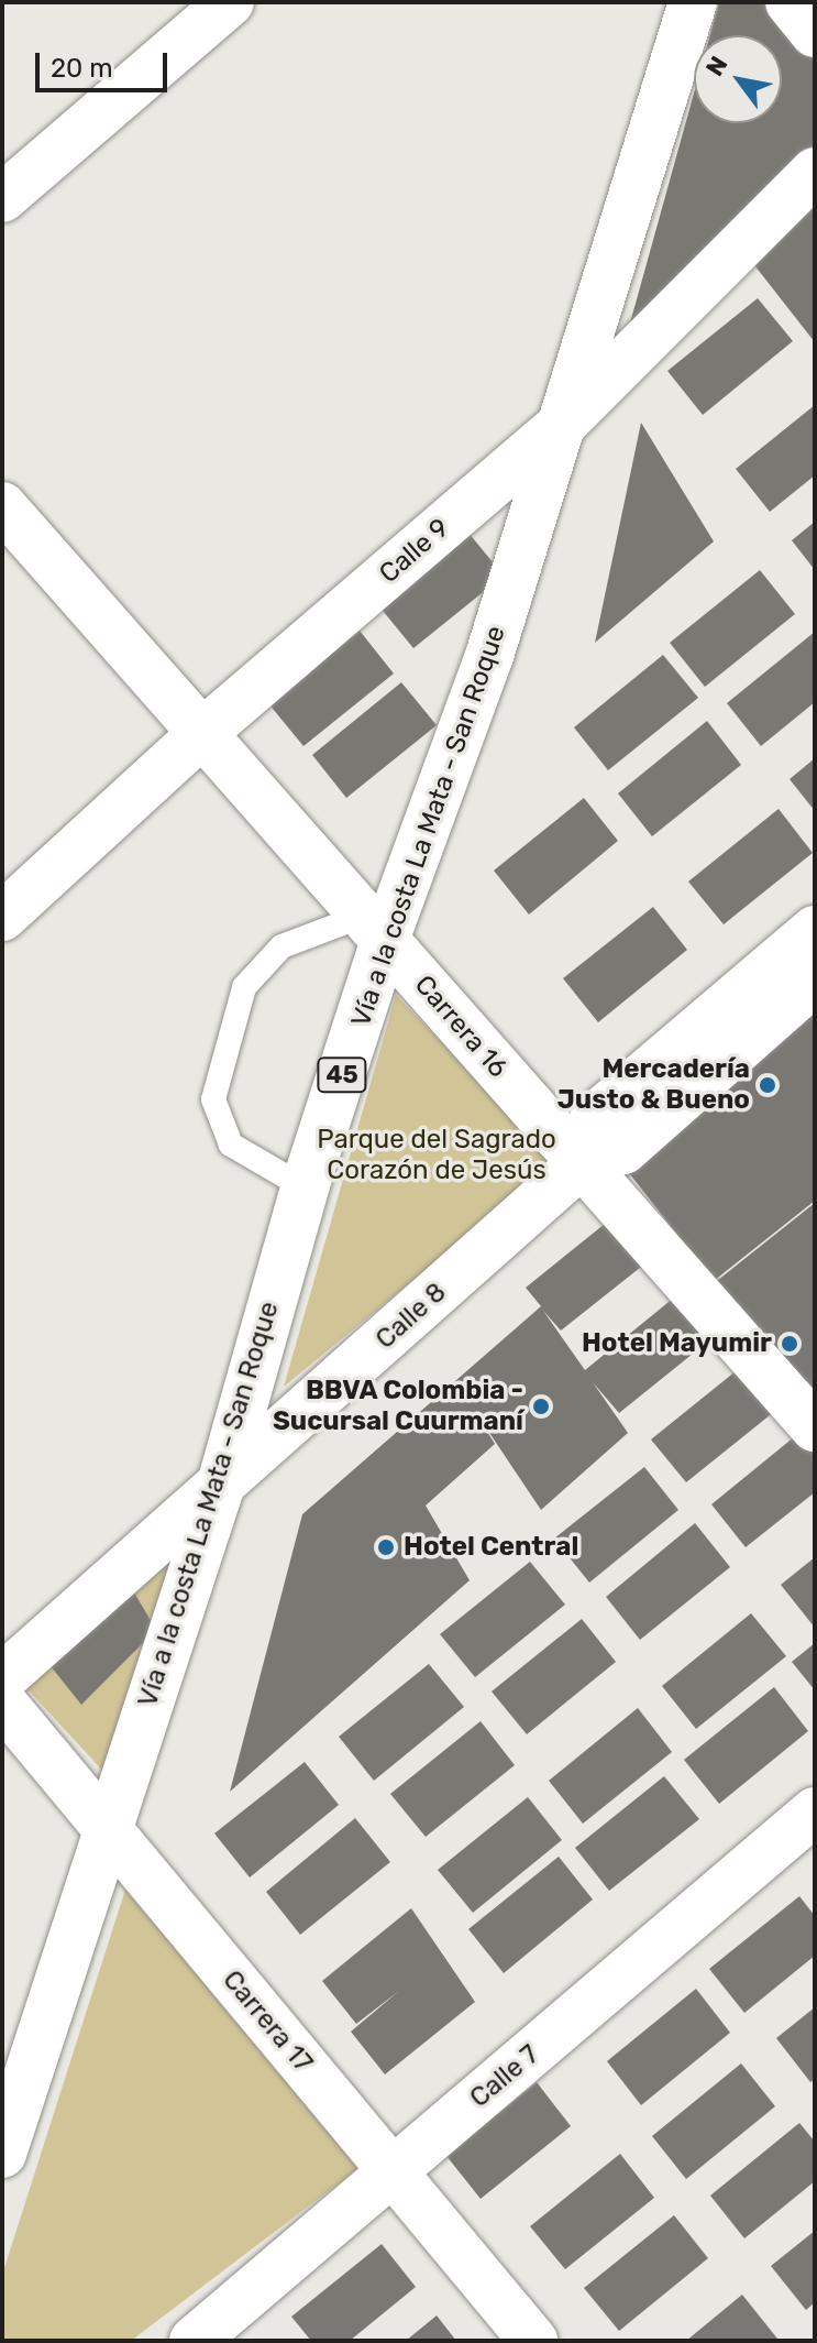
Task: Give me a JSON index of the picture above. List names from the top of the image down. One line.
{"streets":{"main road":["Calle 9","Vía a la costa La Mata - San Roque","Carrera 16","45","Calle 8","Carrera 17","Calle 7"]},"crossings":[["Calle 9","Vía a la costa La Mata - San Roque"],["Calle 9","Carrera 16"],["Vía a la costa La Mata - San Roque","Carrera 16"],["Vía a la costa La Mata - San Roque","Calle 8"],["Vía a la costa La Mata - San Roque","Carrera 17"],["Carrera 16","Calle 8"],["Carrera 17","Calle 7"]],"parks":["Parque del Sagrado Corazón de Jesús"],"places":["Mercadería Justo & Bueno","Hotel Mayumir","BBVA Colombia - Sucursal Cuurmaní","Hotel Central"],"scale_bar":"20 m","north":"top left"}
